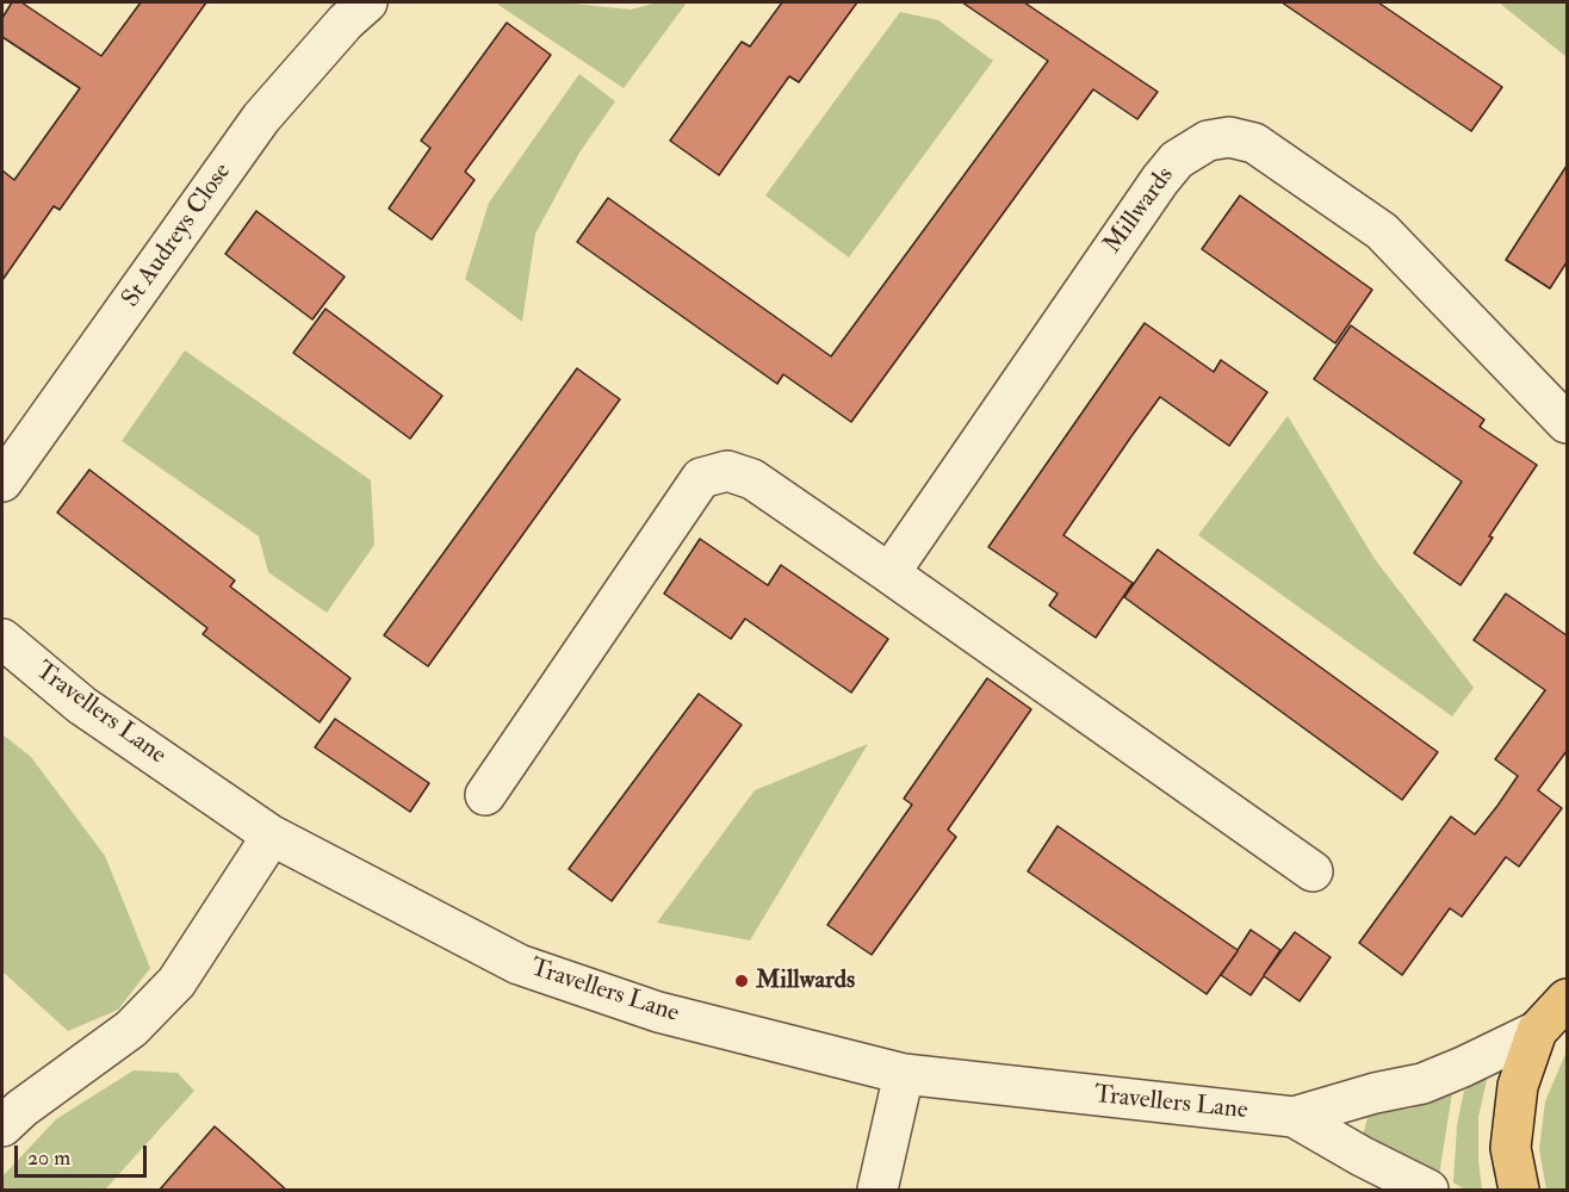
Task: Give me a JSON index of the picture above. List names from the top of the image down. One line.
{"streets":{"street":["Millwards","St Audreys Close","Travellers Lane"]},"places":["Millwards"],"scale_bar":"20 m"}
